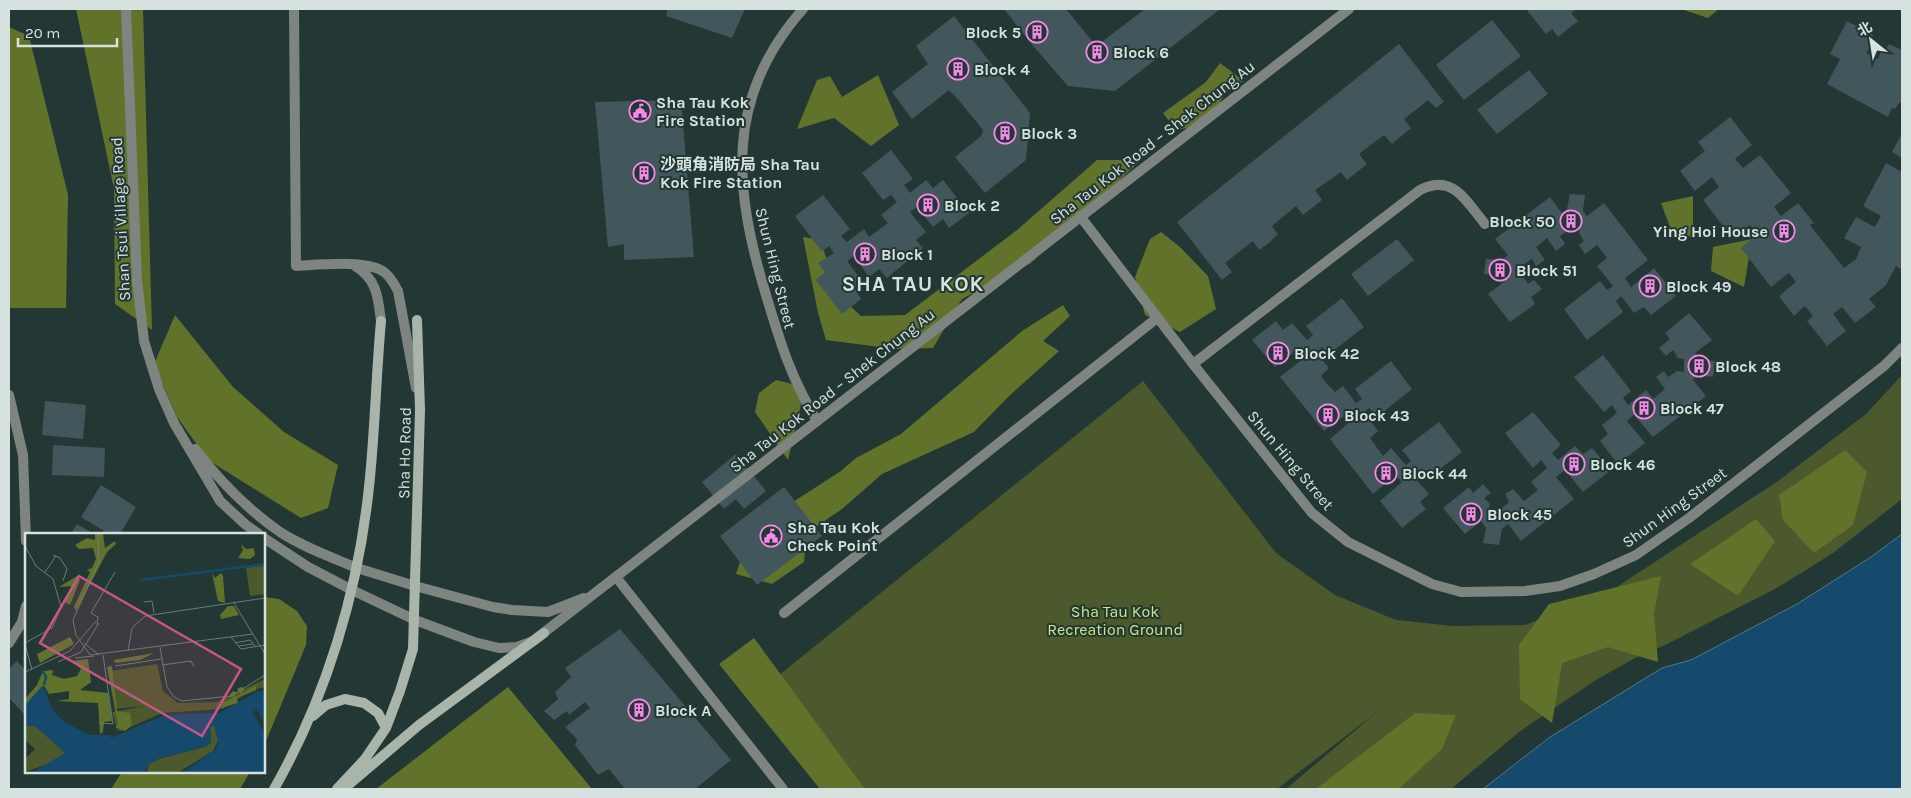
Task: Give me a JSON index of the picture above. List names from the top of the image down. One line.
{"streets":{"main road":["Sha Ho Road"],"street":["Sha Tau Kok Road – Shek Chung Au","Shan Tsui Village Road","Shun Hing Street"]},"crossings":[["Sha Tau Kok Road – Shek Chung Au","Shan Tsui Village Road"],["Sha Tau Kok Road – Shek Chung Au","Shun Hing Street"],["Sha Tau Kok Road – Shek Chung Au","Sha Ho Road"],["Shan Tsui Village Road","Sha Ho Road"]],"districts":["SHA TAU KOK"],"parks":["Sha Tau Kok Recreation Ground"],"places":{"building":["Block 5","Block 6","Block 4","Block 3","沙頭角消防局 Sha Tau Kok Fire Station","Block 2","Block 50","Ying Hoi House","Block 1","Block 51","Block 49","Block 42","Block 48","Block 47","Block 43","Block 46","Block 44","Block 45","Block A"],"public building":["Sha Tau Kok Fire Station","Sha Tau Kok Check Point"]},"scale_bar":"20 m","north":"top left"}
